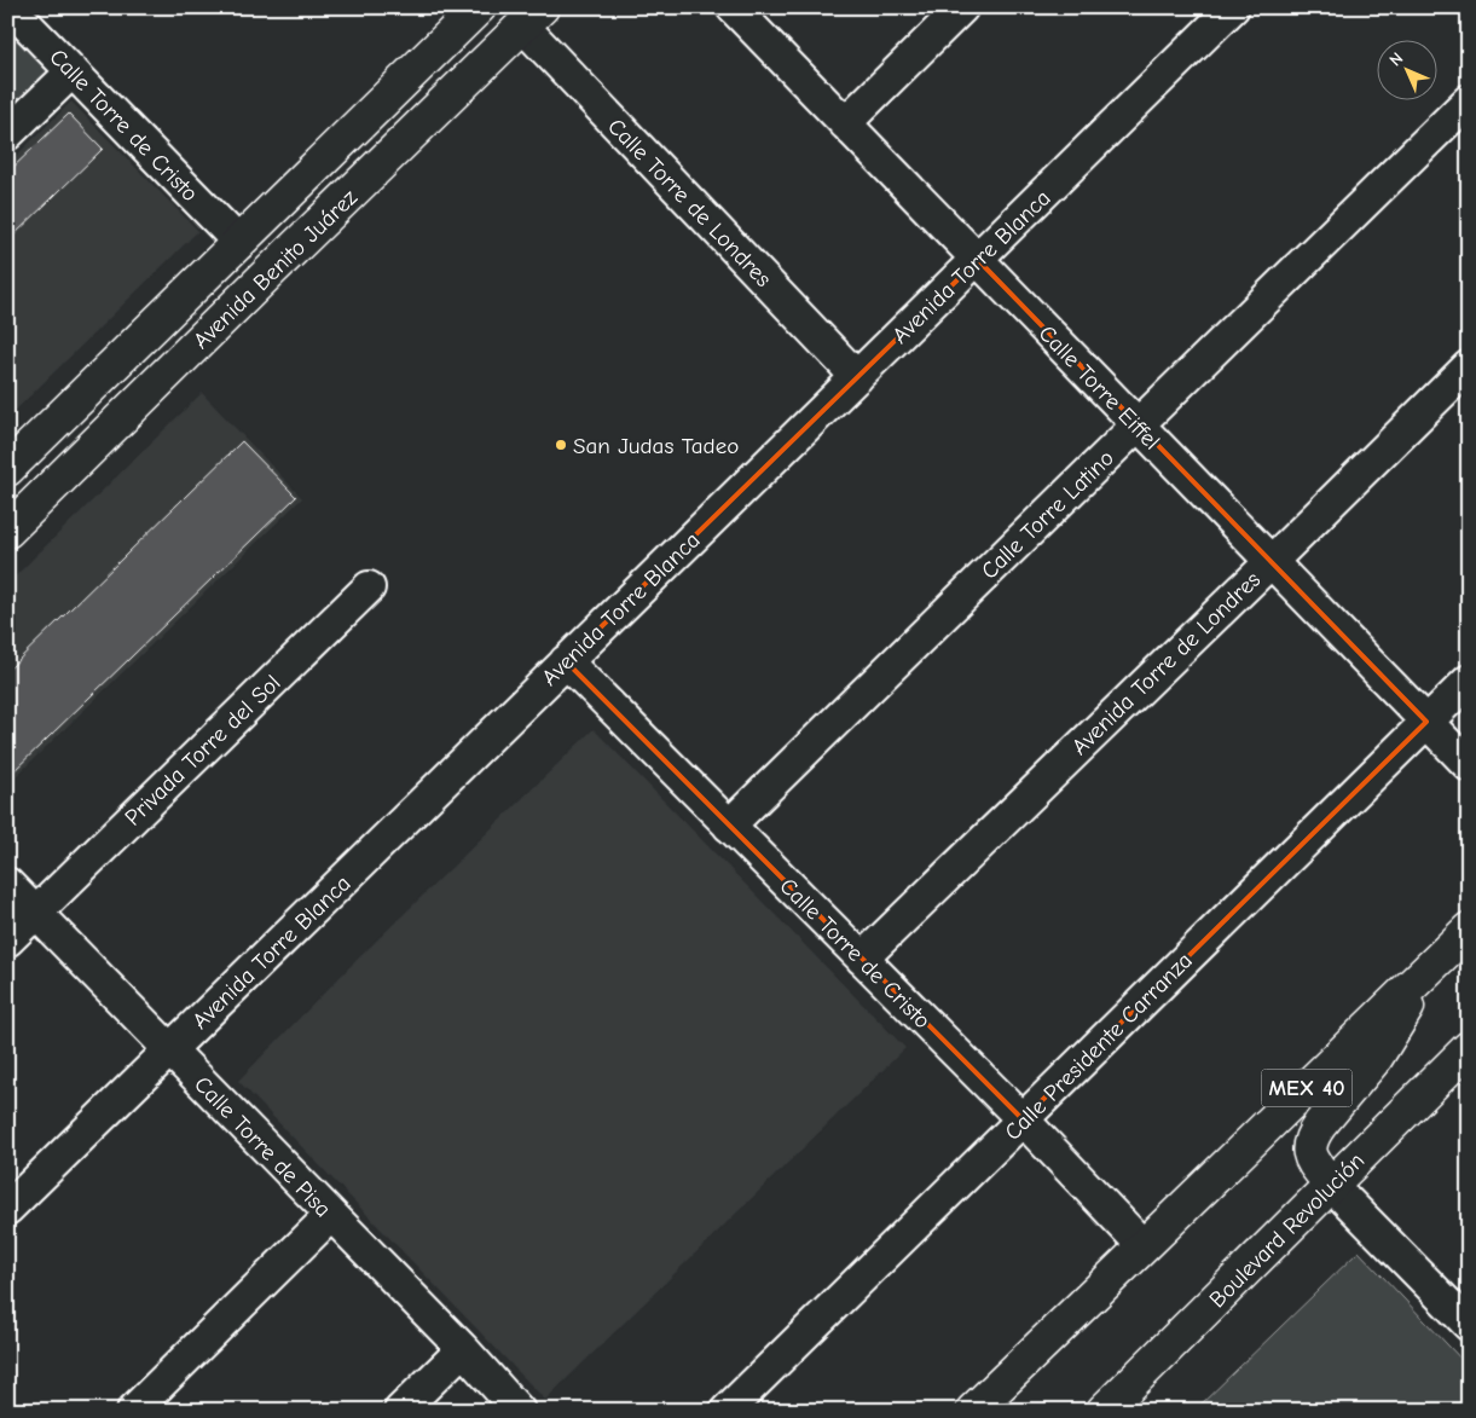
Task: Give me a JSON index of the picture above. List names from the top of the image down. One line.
{"streets":{"main road":["Avenida Benito Juárez","MEX 40","Boulevard Revolución"],"street":["Calle Torre de Cristo","Calle Torre de Londres","Avenida Torre Blanca","Calle Torre Eiffel","Calle Torre Latino","Avenida Torre de Londres","Privada Torre del Sol","Calle Presidente Carranza","Calle Torre de Pisa"]},"crossings":[["Calle Torre de Cristo","Avenida Torre Blanca"],["Calle Torre de Cristo","Avenida Benito Juárez"],["Calle Torre de Cristo","Calle Torre Latino"],["Calle Torre de Cristo","Avenida Torre de Londres"],["Calle Torre de Cristo","Calle Presidente Carranza"],["Calle Torre de Cristo","MEX 40"],["Calle Torre de Londres","Avenida Torre Blanca"],["Calle Torre de Londres","Avenida Benito Juárez"],["Avenida Torre Blanca","Calle Torre Eiffel"],["Avenida Torre Blanca","Calle Torre de Pisa"],["Calle Torre Eiffel","Calle Torre Latino"],["Calle Torre Eiffel","Avenida Torre de Londres"],["Calle Torre Eiffel","Calle Presidente Carranza"],["Privada Torre del Sol","Calle Torre de Pisa"]],"places":["San Judas Tadeo"],"north":"top left"}
